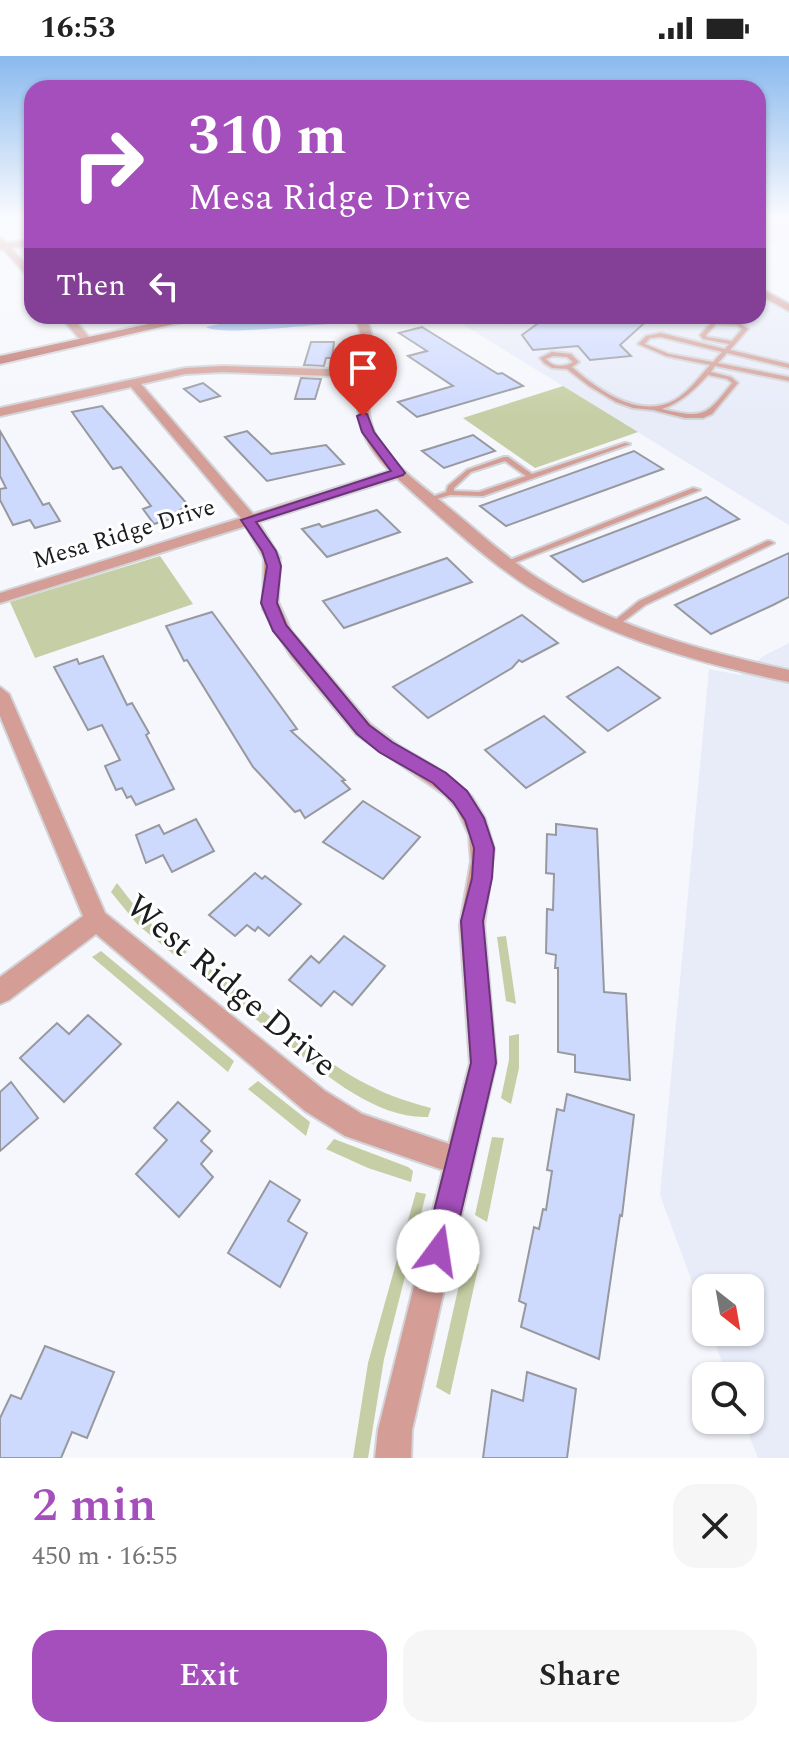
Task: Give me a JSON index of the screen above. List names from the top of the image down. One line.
{"streets":{"street":["Mesa Ridge Drive","West Ridge Drive"]},"north":"bottom right","page":{"status":"16:53","turn":["310 m","Mesa Ridge Drive"],"then":"Then","heading":["2 min","450 m · 16:55"],"buttons":["Exit","Share"]}}
